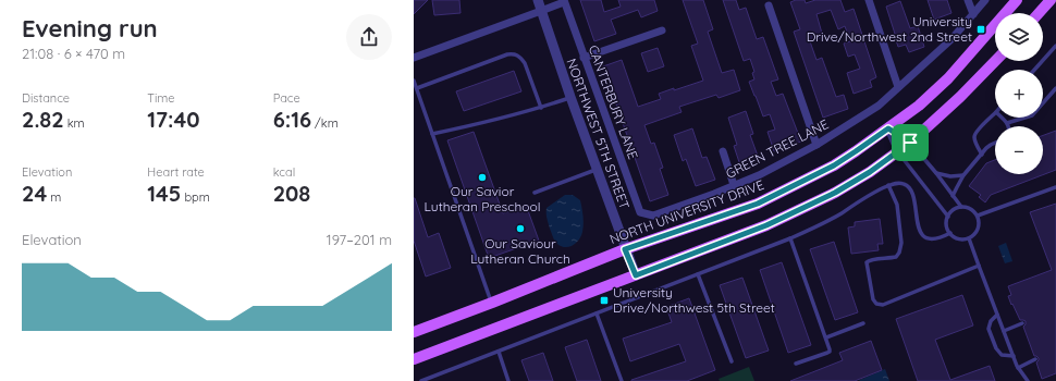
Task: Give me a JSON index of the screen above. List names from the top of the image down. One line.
{"streets":{"main road":["NORTH UNIVERSITY DRIVE"],"street":["CANTERBURY LANE","NORTHWEST 5TH STREET","GREEN TREE LANE"]},"crossings":[["CANTERBURY LANE","GREEN TREE LANE"],["NORTHWEST 5TH STREET","NORTH UNIVERSITY DRIVE"]],"places":{"transit":["University Drive/Northwest 2nd Street","University Drive/Northwest 5th Street"],"other":["Our Savior Lutheran Preschool","Our Saviour Lutheran Church"]},"page":{"heading":["Evening run","21:08 · 6 × 470 m"],"map_buttons":["+","−"],"stats":[["Distance","2.82 km"],["Time","17:40"],["Pace","6:16 /km"],["Elevation","24 m"],["Heart rate","145 bpm"],["kcal","208"]],"chart":["Elevation","197–201 m"]}}
